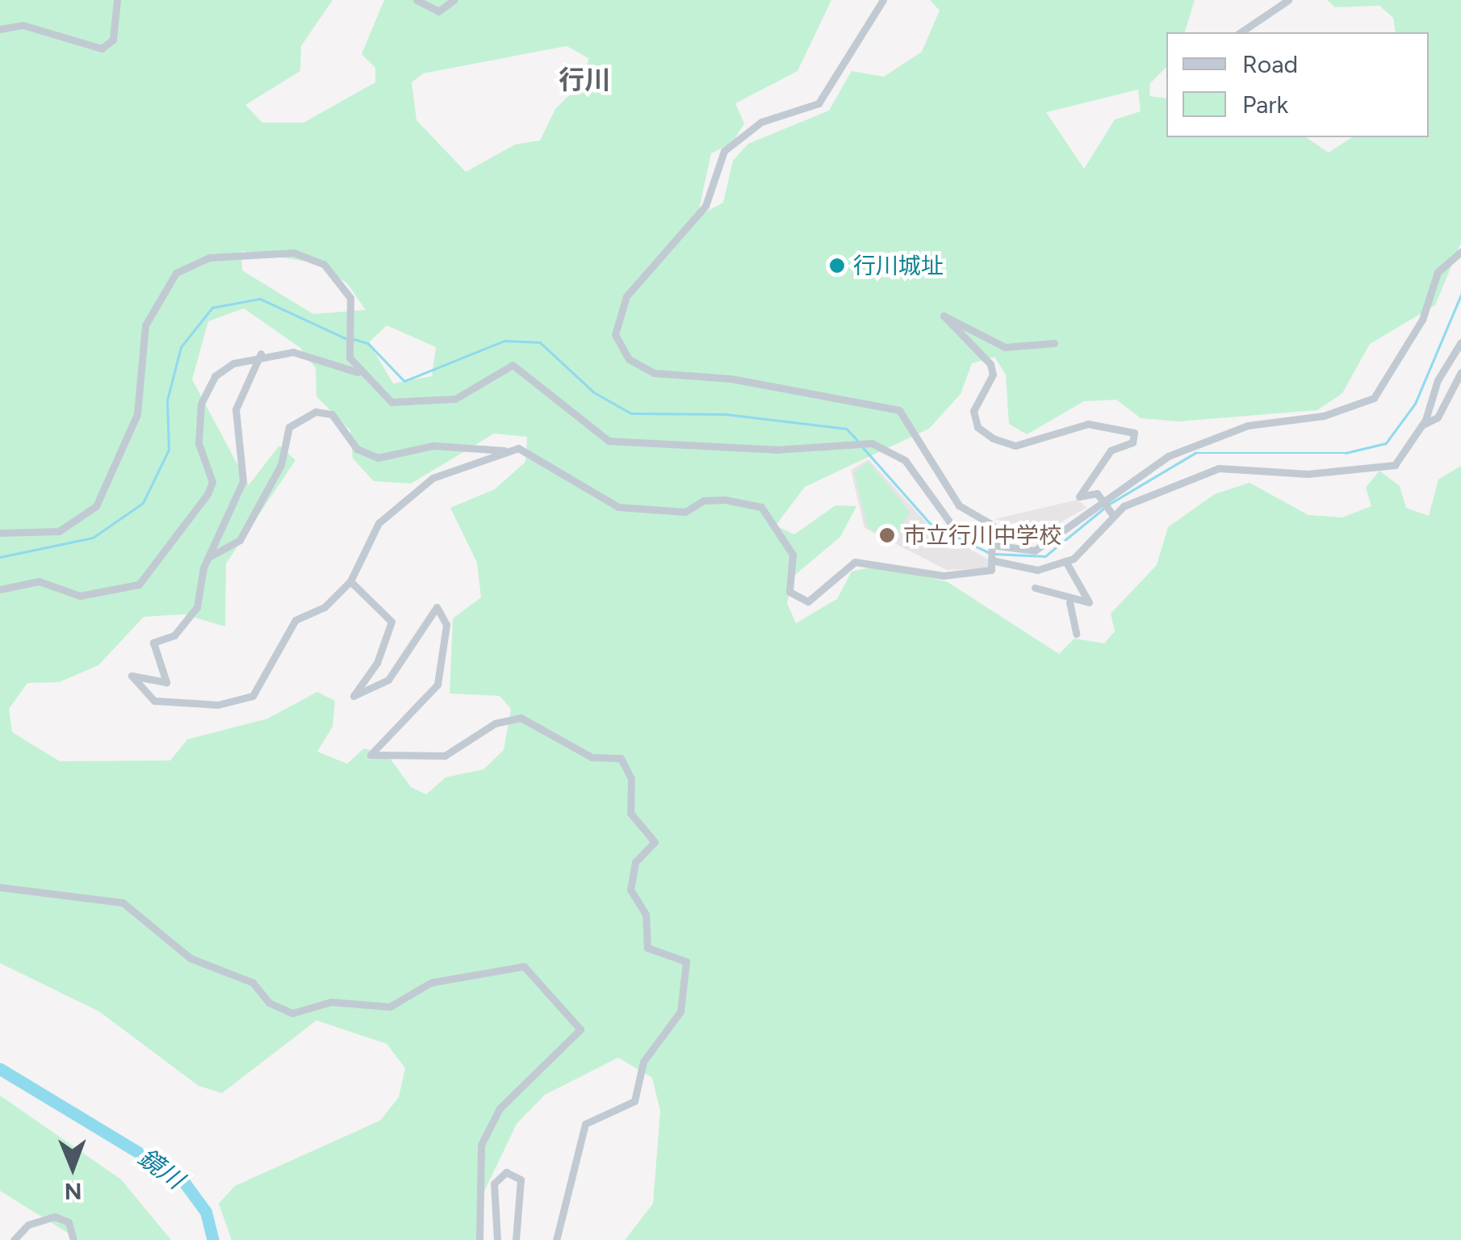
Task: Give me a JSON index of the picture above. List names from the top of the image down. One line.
{"districts":["行川"],"water":["鏡川"],"places":["行川城址","市立行川中学校"],"legend":["Road","Park"],"north":"bottom"}
